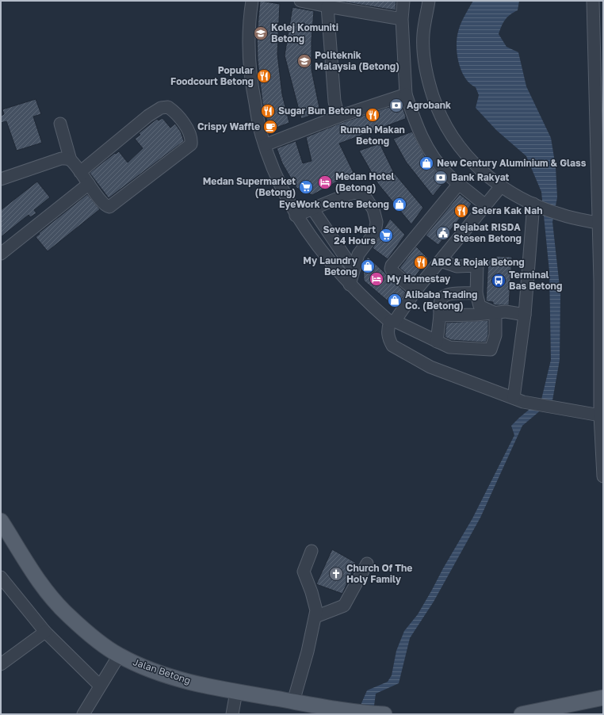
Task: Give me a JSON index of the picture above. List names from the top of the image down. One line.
{"streets":{"main road":["Jalan Betong"]},"places":{"school or university":["Kolej Komuniti Betong","Politeknik Malaysia (Betong)"],"restaurant":["Popular Foodcourt Betong","Sugar Bun Betong","Rumah Makan Betong","Selera Kak Nah","ABC & Rojak Betong"],"bank":["Agrobank","Bank Rakyat"],"cafe":["Crispy Waffle"],"shop":["New Century Aluminium & Glass","EyeWork Centre Betong","My Laundry Betong","Alibaba Trading Co. (Betong)"],"hotel":["Medan Hotel (Betong)","My Homestay"],"supermarket":["Medan Supermarket (Betong)","Seven Mart 24 Hours"],"public building":["Pejabat RISDA Stesen Betong"],"bus stop":["Terminal Bas Betong"],"church":["Church Of The Holy Family"]}}
